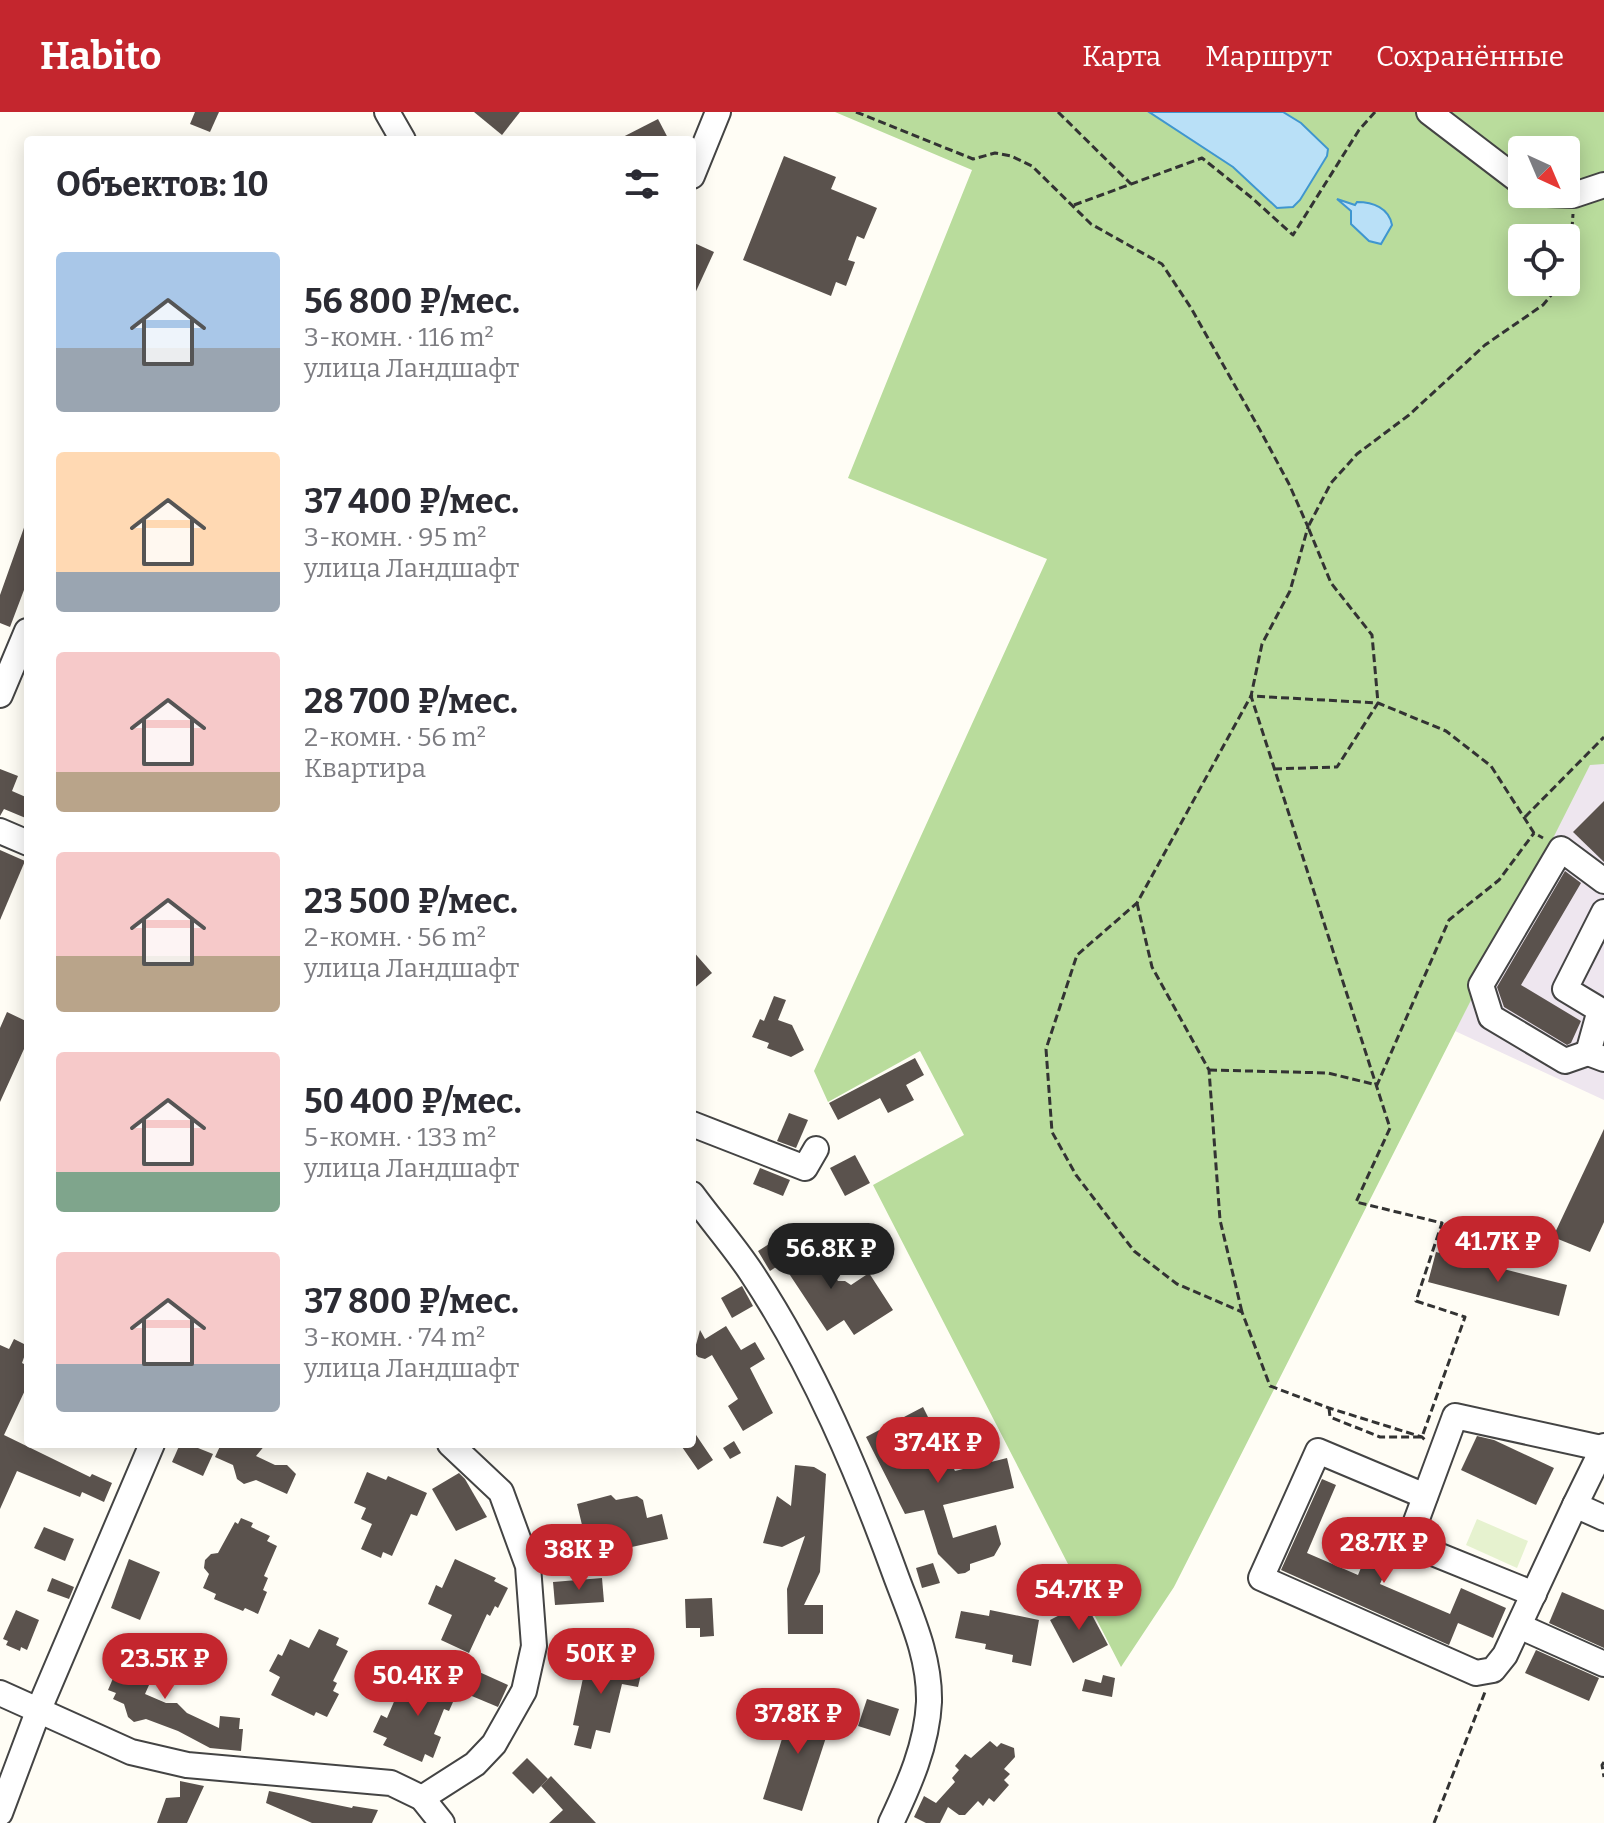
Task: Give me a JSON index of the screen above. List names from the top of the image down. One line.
{"north":"bottom right","page":{"header":"Habito","nav":["Карта","Маршрут","Сохранённые"],"heading":"Объектов: 10","list":[{"name":"56 800 ₽/мес.","note":"3-комн. · 116 m² · улица Ландшафт"},{"name":"37 400 ₽/мес.","note":"3-комн. · 95 m² · улица Ландшафт"},{"name":"28 700 ₽/мес.","note":"2-комн. · 56 m² · Квартира"},{"name":"23 500 ₽/мес.","note":"2-комн. · 56 m² · улица Ландшафт"},{"name":"50 400 ₽/мес.","note":"5-комн. · 133 m² · улица Ландшафт"},{"name":"37 800 ₽/мес.","note":"3-комн. · 74 m² · улица Ландшафт"}],"price":["41.7K ₽","56.8K ₽","37.4K ₽","28.7K ₽","38K ₽","54.7K ₽","50K ₽","23.5K ₽","50.4K ₽","37.8K ₽"]}}
